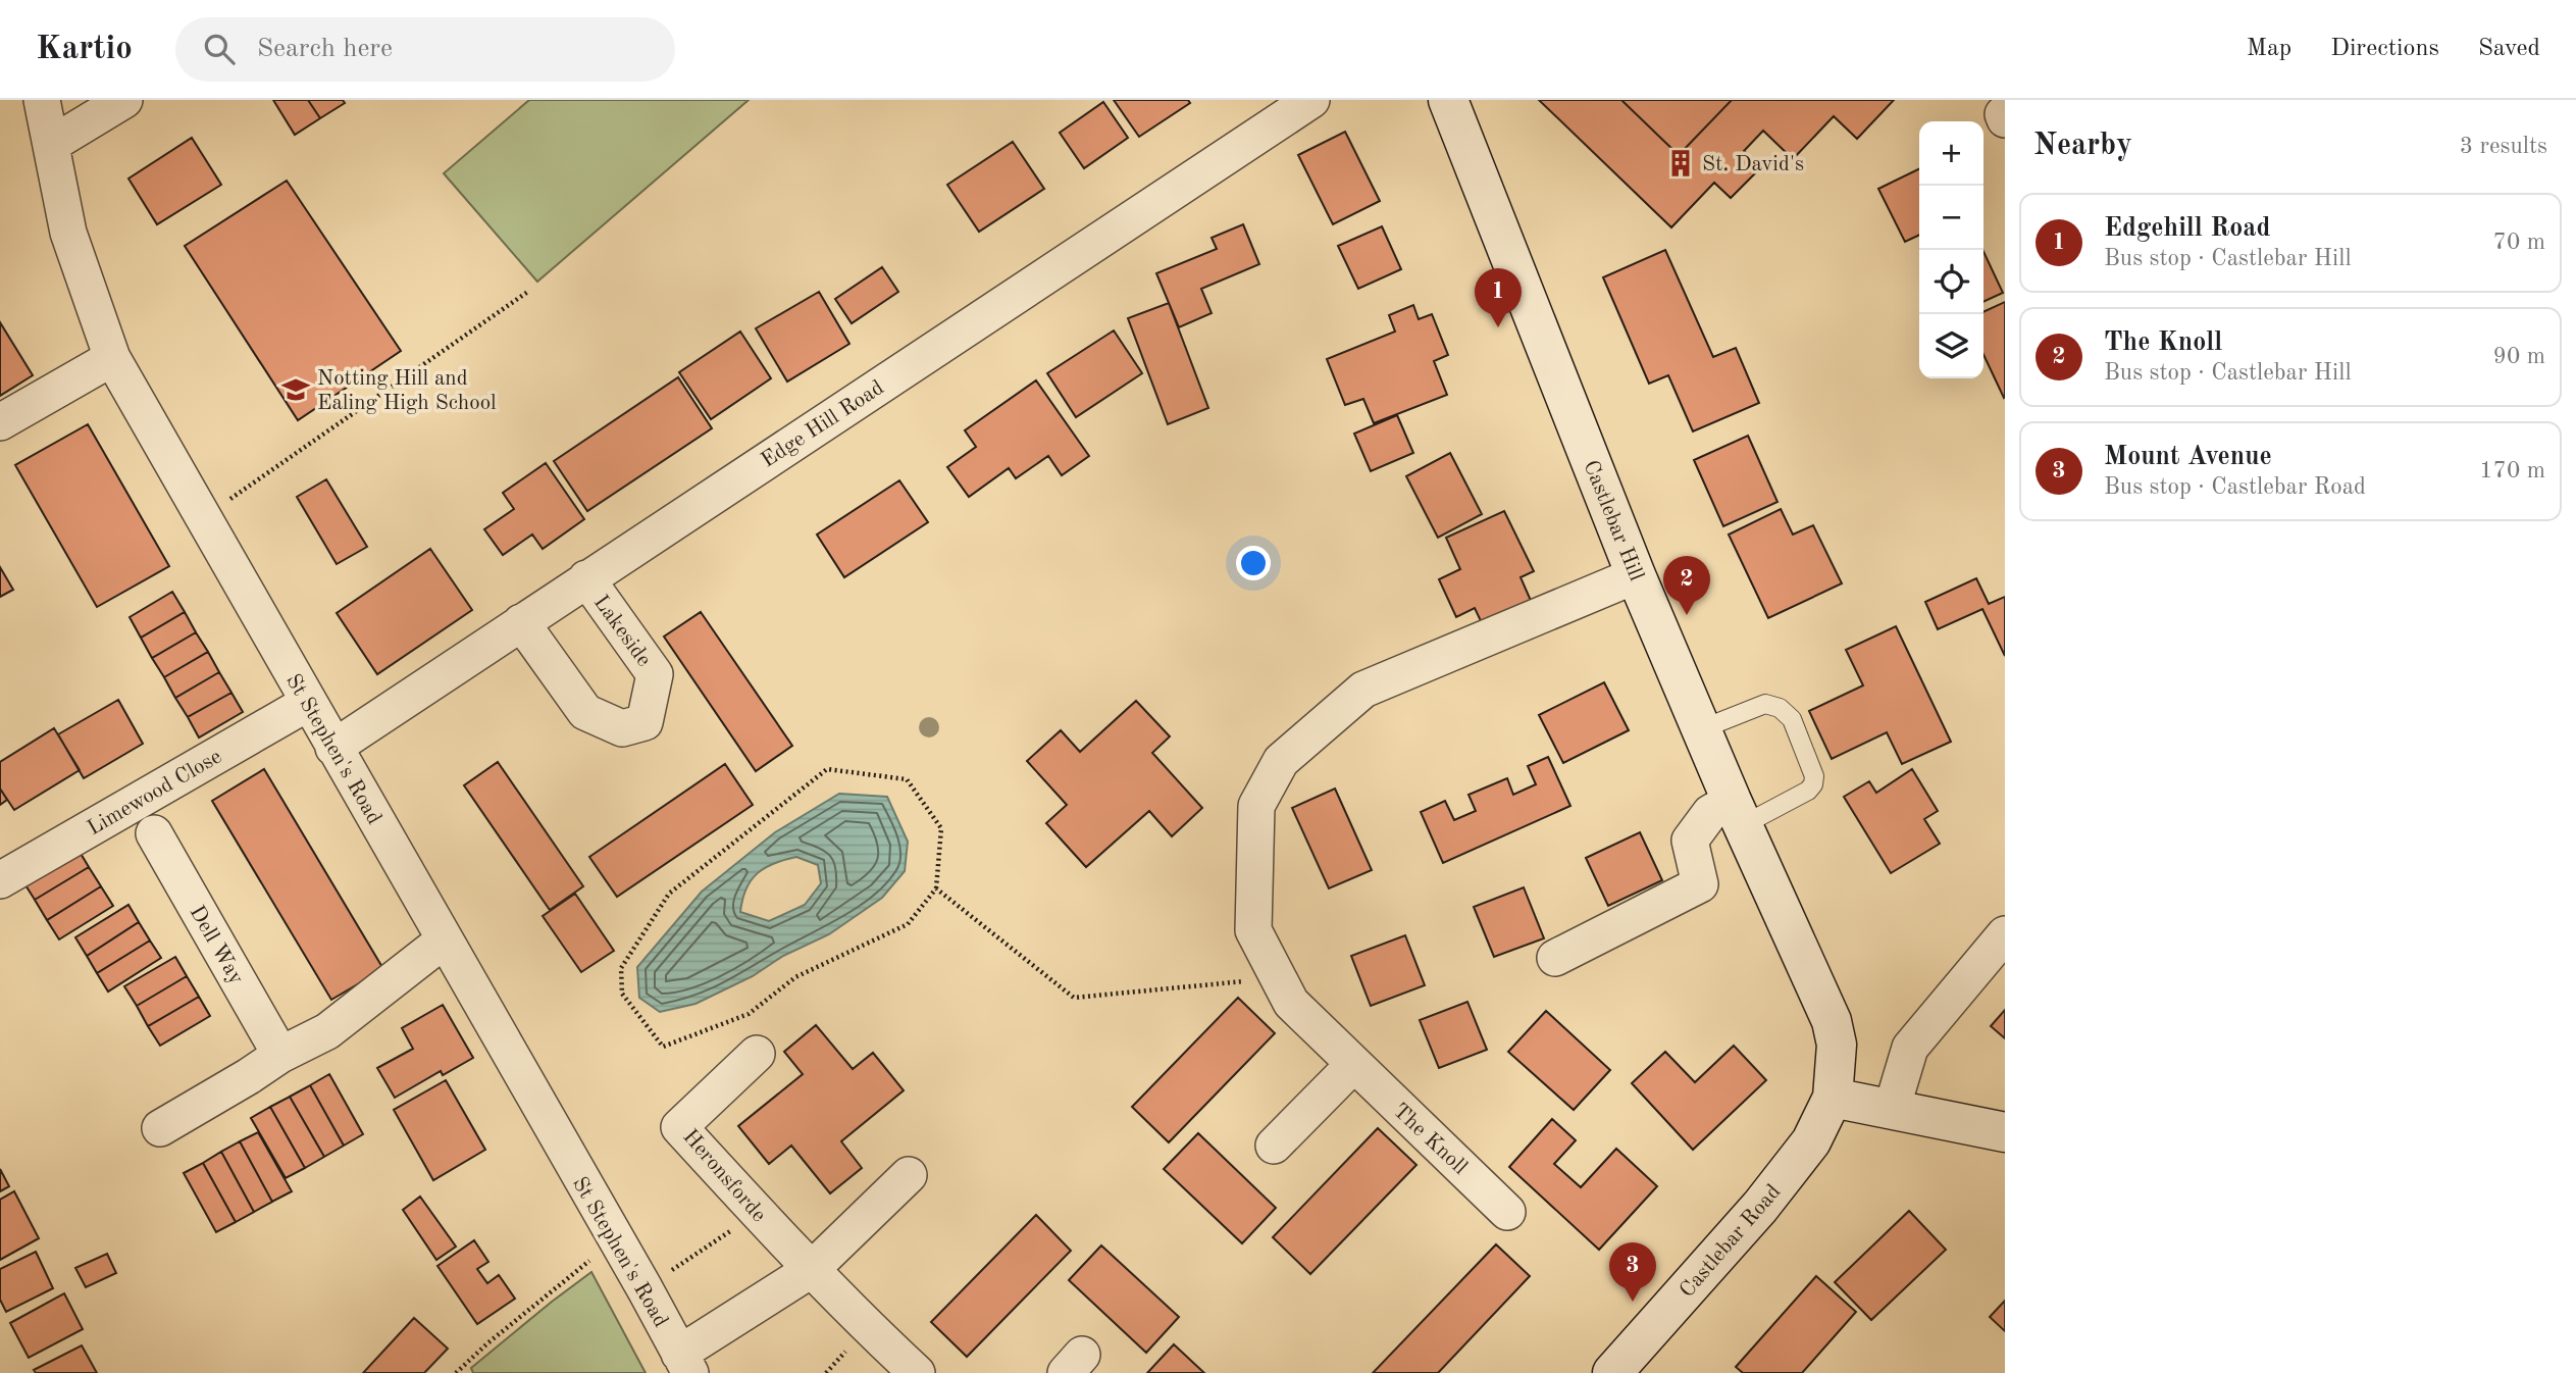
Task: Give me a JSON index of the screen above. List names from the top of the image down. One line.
{"streets":{"main road":["Castlebar Hill","Castlebar Road"],"street":["Edge Hill Road","Lakeside","St Stephen's Road","Limewood Close","Dell Way","The Knoll","Heronsforde"]},"crossings":[["Edge Hill Road","Lakeside"],["Edge Hill Road","St Stephen's Road"],["Castlebar Hill","The Knoll"],["Castlebar Hill","Castlebar Road"],["St Stephen's Road","Limewood Close"]],"places":{"building":["St. David's"],"school or university":["Notting Hill and Ealing High School"]},"page":{"header":"Kartio","search":"Search here","nav":["Map","Directions","Saved"],"heading":["Nearby","3 results"],"map_buttons":["+","−"],"list":[{"mark":"1","name":"Edgehill Road","note":"Bus stop · Castlebar Hill","value":"70 m"},{"mark":"2","name":"The Knoll","note":"Bus stop · Castlebar Hill","value":"90 m"},{"mark":"3","name":"Mount Avenue","note":"Bus stop · Castlebar Road","value":"170 m"}],"pins":["1","2","3"]}}
